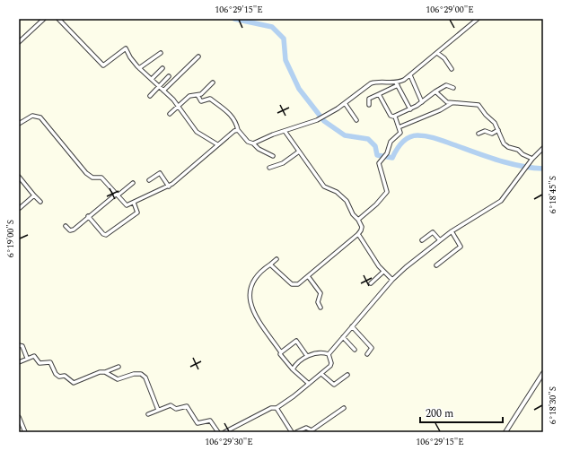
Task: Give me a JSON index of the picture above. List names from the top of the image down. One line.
{"scale_bar":"200 m","coordinates":["106°29'15\"E","106°29'00\"E","6°18'45\"S","6°19'00\"S","6°18'30\"S","106°29'30\"E"]}
